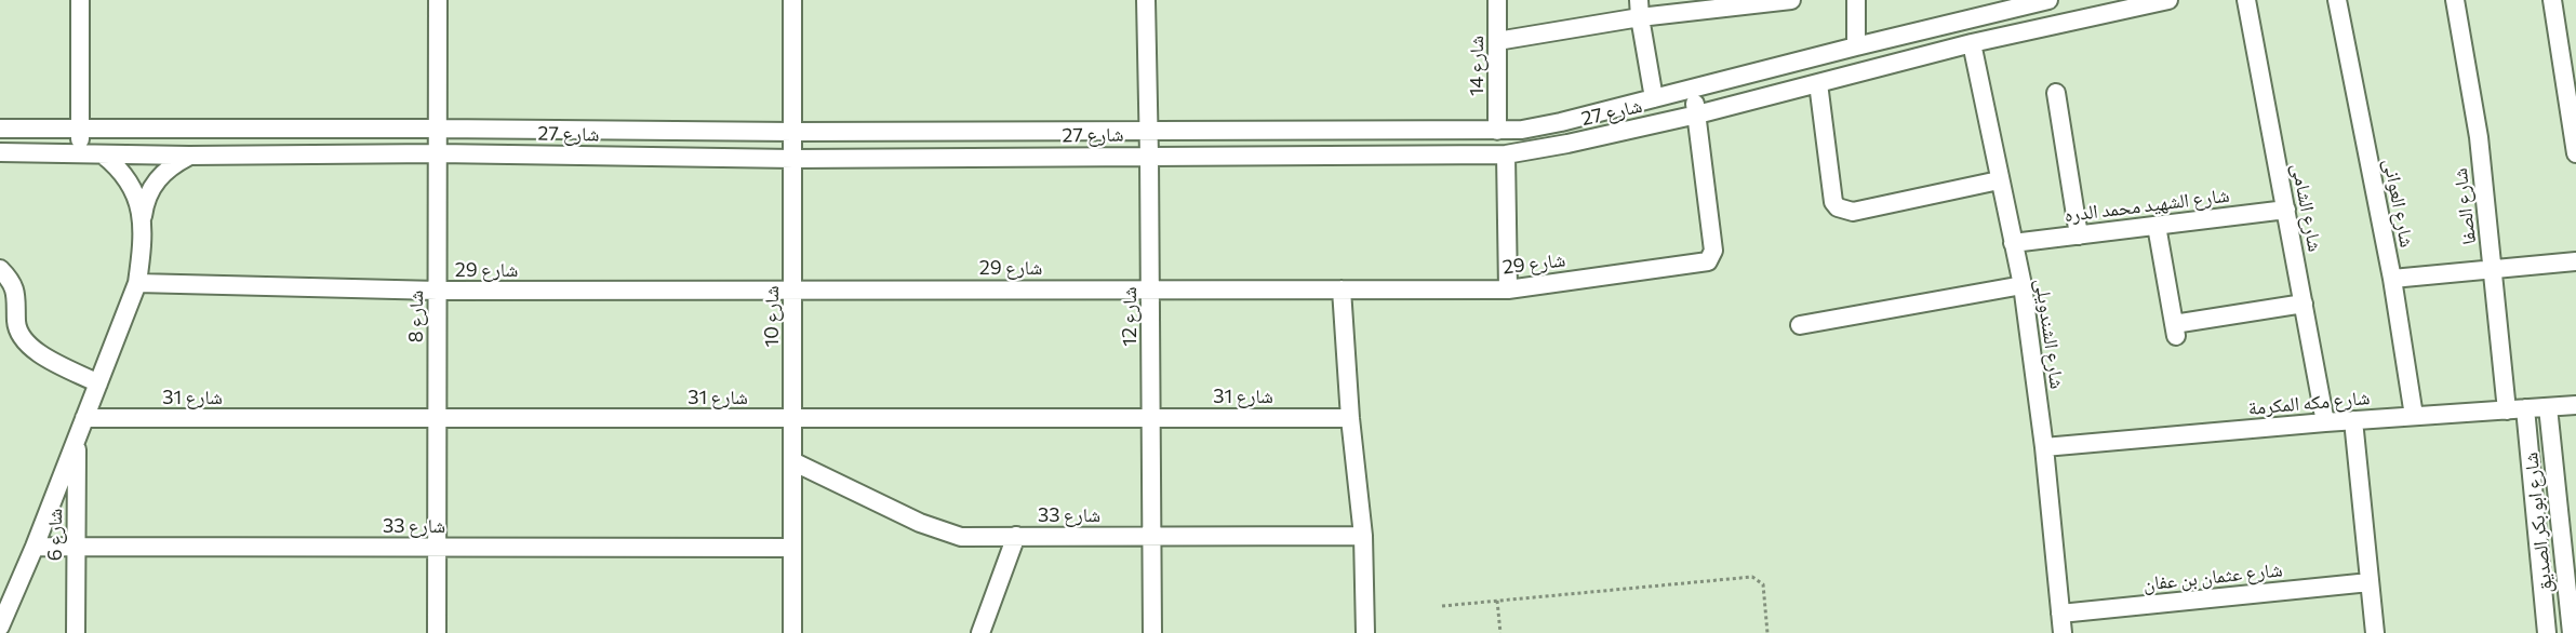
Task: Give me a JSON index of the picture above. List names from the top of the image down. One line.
{"streets":{"street":["شارع 14","شارع 27","شارع العوانى","شارع الشهيد محمد الدره","شارع الصفا","شارع الشامى","شارع 29","شارع 8","شارع 10","شارع 12","شارع الشندويلى","شارع 31","شارع مكه المكرمة","شارع 33","شارع ابو بكر الصديق","شارع 6","شارع عثمان بن عفان"]},"crossings":[["شارع 14","شارع 27"],["شارع 27","شارع 29"],["شارع 27","شارع 8"],["شارع 27","شارع 10"],["شارع 27","شارع 12"],["شارع 27","شارع الشندويلى"],["شارع العوانى","شارع مكه المكرمة"],["شارع الشهيد محمد الدره","شارع الشامى"],["شارع الشهيد محمد الدره","شارع الشندويلى"],["شارع الصفا","شارع مكه المكرمة"],["شارع الشامى","شارع مكه المكرمة"],["شارع 29","شارع 8"],["شارع 29","شارع 10"],["شارع 29","شارع 12"],["شارع 8","شارع 31"],["شارع 8","شارع 33"],["شارع 10","شارع 31"],["شارع 10","شارع 33"],["شارع 12","شارع 31"],["شارع 12","شارع 33"],["شارع الشندويلى","شارع مكه المكرمة"],["شارع الشندويلى","شارع عثمان بن عفان"],["شارع مكه المكرمة","شارع ابو بكر الصديق"],["شارع 33","شارع 6"]]}
